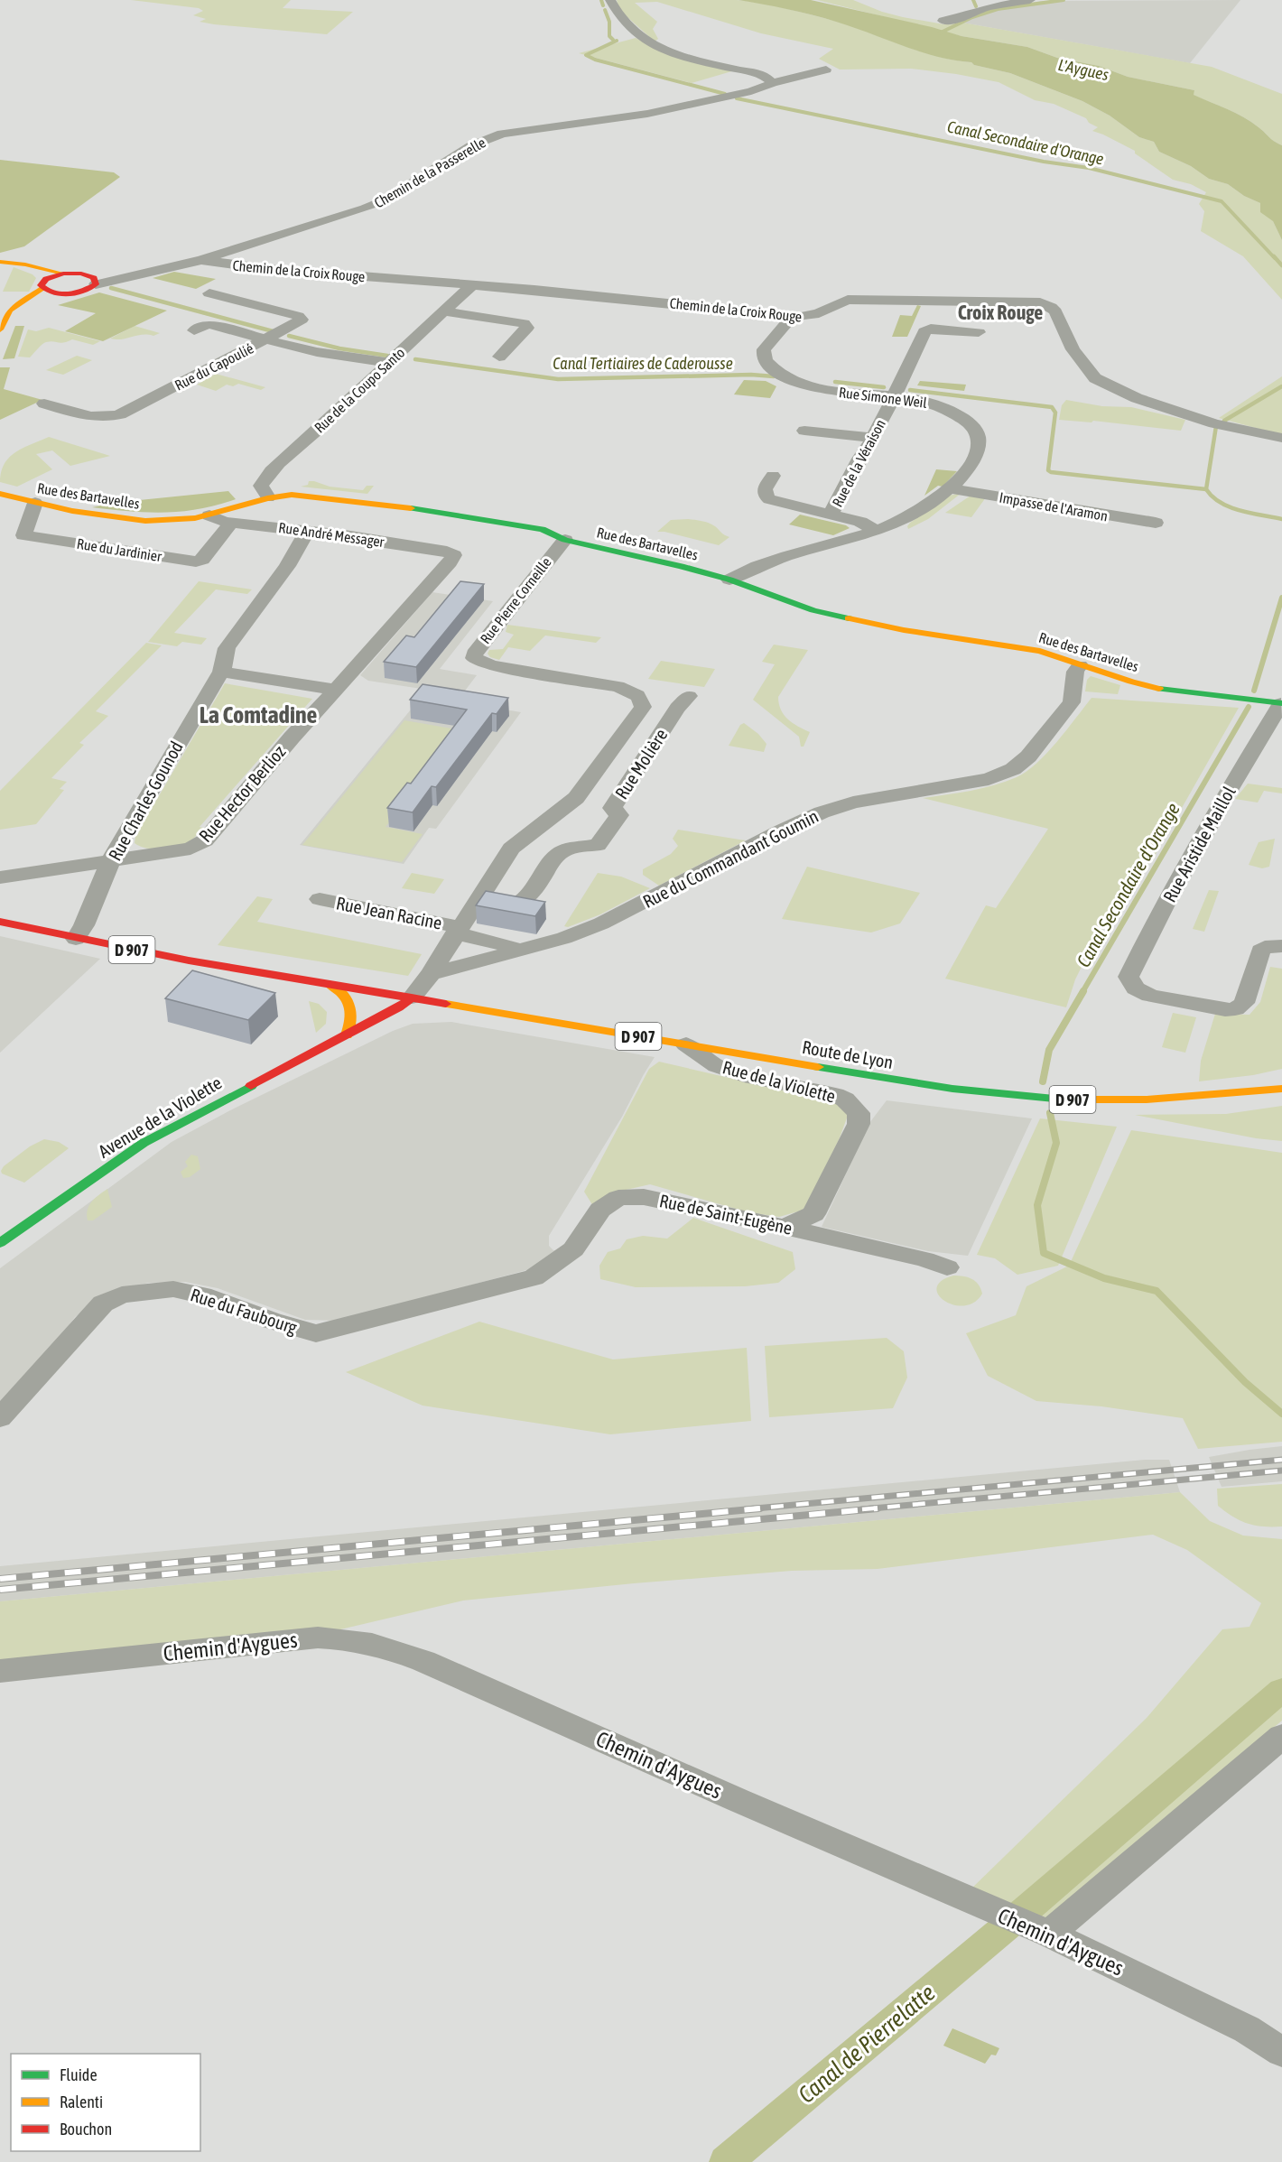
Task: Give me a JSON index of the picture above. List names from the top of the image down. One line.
{"streets":{"street":["Chemin de la Passerelle","Chemin de la Croix Rouge","Rue du Capoulié","Rue de la Coupo Santo","Rue Simone Weil","Rue de la Véraison","Rue des Bartavelles","Impasse de l'Aramon","Rue André Messager","Rue du Jardinier","Rue Pierre Corneille","Rue Molière","Rue Hector Berlioz","Rue Charles Gounod","Rue Aristide Maillol","Rue du Commandant Goumin","Rue Jean Racine","D 907","Route de Lyon","Rue de la Violette","Avenue de la Violette","Rue de Saint-Eugène","Rue du Faubourg","Chemin d'Aygues"]},"crossings":[["Chemin de la Passerelle","Chemin de la Croix Rouge"],["Chemin de la Croix Rouge","Rue de la Coupo Santo"],["Chemin de la Croix Rouge","Rue Simone Weil"],["Rue du Capoulié","Rue de la Coupo Santo"],["Rue de la Coupo Santo","Rue des Bartavelles"],["Rue Simone Weil","Rue de la Véraison"],["Rue Simone Weil","Rue des Bartavelles"],["Rue Simone Weil","Impasse de l'Aramon"],["Rue des Bartavelles","Rue André Messager"],["Rue des Bartavelles","Rue du Jardinier"],["Rue des Bartavelles","Rue Pierre Corneille"],["Rue des Bartavelles","Rue Aristide Maillol"],["Rue des Bartavelles","Rue du Commandant Goumin"],["Rue André Messager","Rue du Jardinier"],["Rue André Messager","Rue Hector Berlioz"],["Rue André Messager","Rue Charles Gounod"],["Rue Hector Berlioz","Rue Charles Gounod"],["Rue Charles Gounod","D 907"],["D 907","Route de Lyon"],["D 907","Avenue de la Violette"],["Route de Lyon","Rue de la Violette"],["Route de Lyon","Avenue de la Violette"],["Rue de la Violette","Rue de Saint-Eugène"],["Rue de Saint-Eugène","Rue du Faubourg"]],"districts":["Croix Rouge","La Comtadine"],"water":["L'Aygues","Canal Secondaire d'Orange","Canal Tertiaires de Caderousse","Canal de Pierrelatte"],"legend":["Fluide","Ralenti","Bouchon"]}
